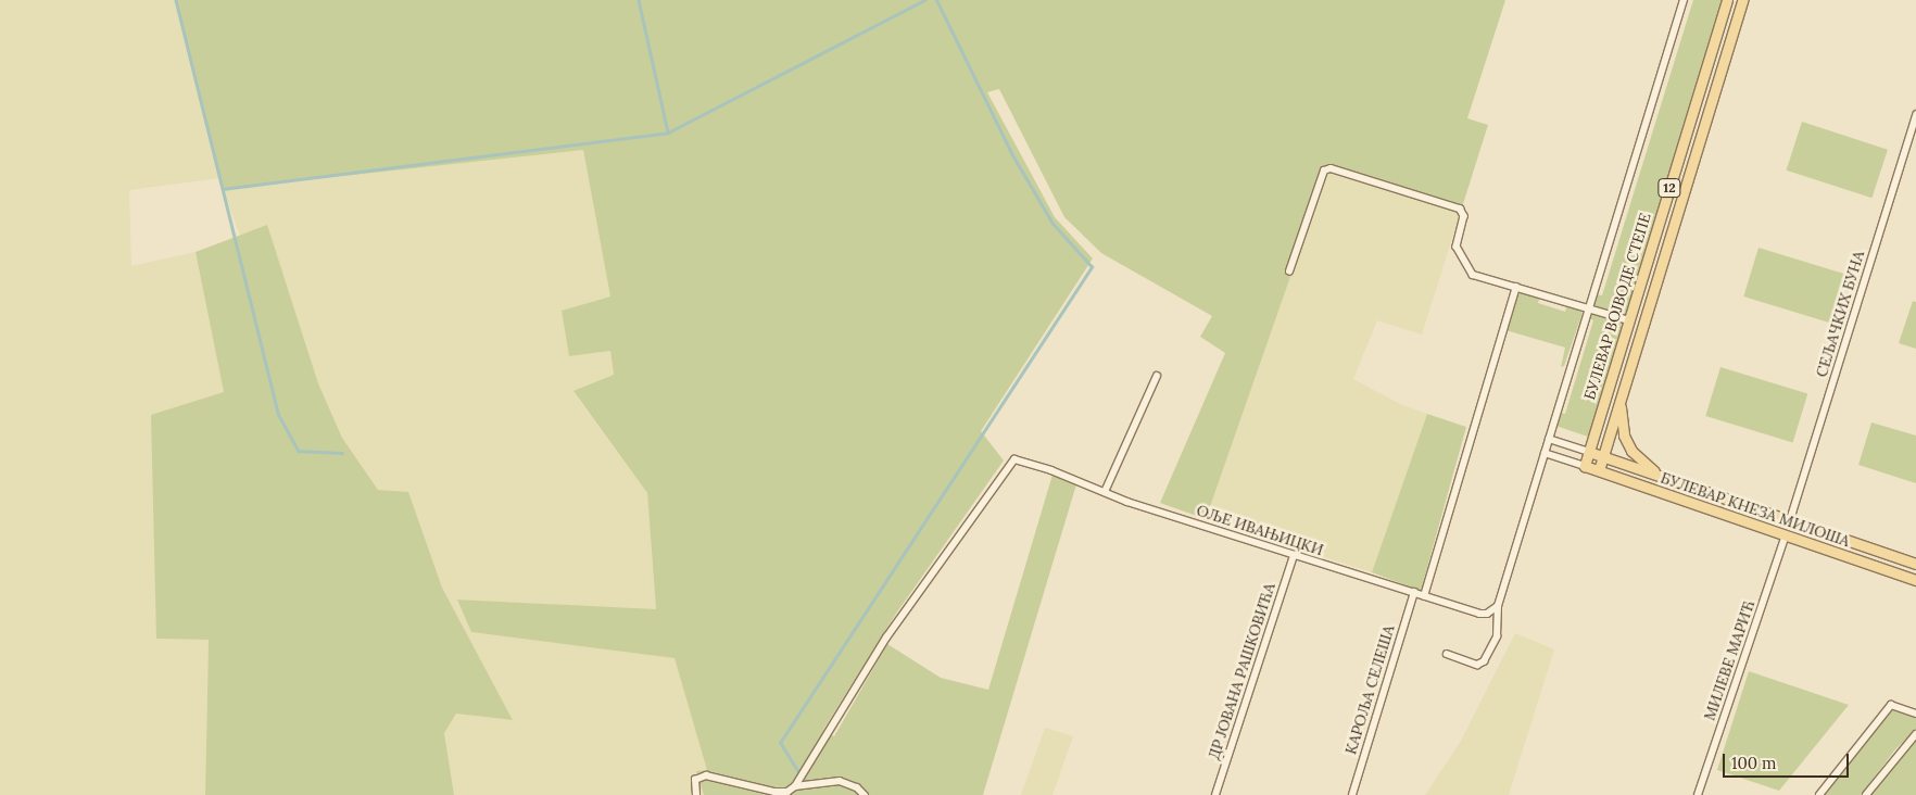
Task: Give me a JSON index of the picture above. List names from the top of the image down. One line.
{"streets":{"main road":["12","БУЛЕВАР ВОЈВОДЕ СТЕПЕ","БУЛЕВАР КНЕЗА МИЛОША"],"street":["СЕЉАЧКИХ БУНА","ОЉЕ ИВАЊИЦКИ","МИЛЕВЕ МАРИЋ","ДР ЈОВАНА РАШКОВИЋА","КАРОЉА СЕЛЕША"]},"crossings":[["12","БУЛЕВАР ВОЈВОДЕ СТЕПЕ"],["12","БУЛЕВАР КНЕЗА МИЛОША"],["БУЛЕВАР ВОЈВОДЕ СТЕПЕ","БУЛЕВАР КНЕЗА МИЛОША"],["СЕЉАЧКИХ БУНА","БУЛЕВАР КНЕЗА МИЛОША"],["БУЛЕВАР КНЕЗА МИЛОША","МИЛЕВЕ МАРИЋ"],["ОЉЕ ИВАЊИЦКИ","ДР ЈОВАНА РАШКОВИЋА"],["ОЉЕ ИВАЊИЦКИ","КАРОЉА СЕЛЕША"]],"scale_bar":"100 m"}
